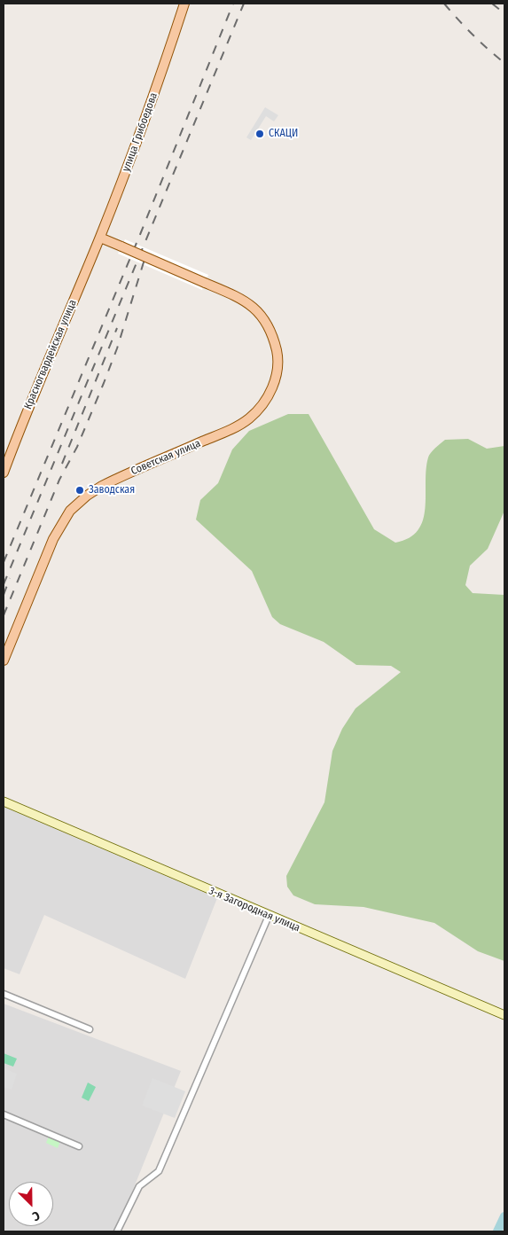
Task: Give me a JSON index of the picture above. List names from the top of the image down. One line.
{"streets":{"main road":["улица Грибоедова","Красногвардейская улица","Советская улица","3-я Загородная улица"]},"crossings":[["улица Грибоедова","Красногвардейская улица"],["улица Грибоедова","Советская улица"],["Красногвардейская улица","Советская улица"]],"places":["СКАЦИ","Заводская"],"north":"bottom right"}
